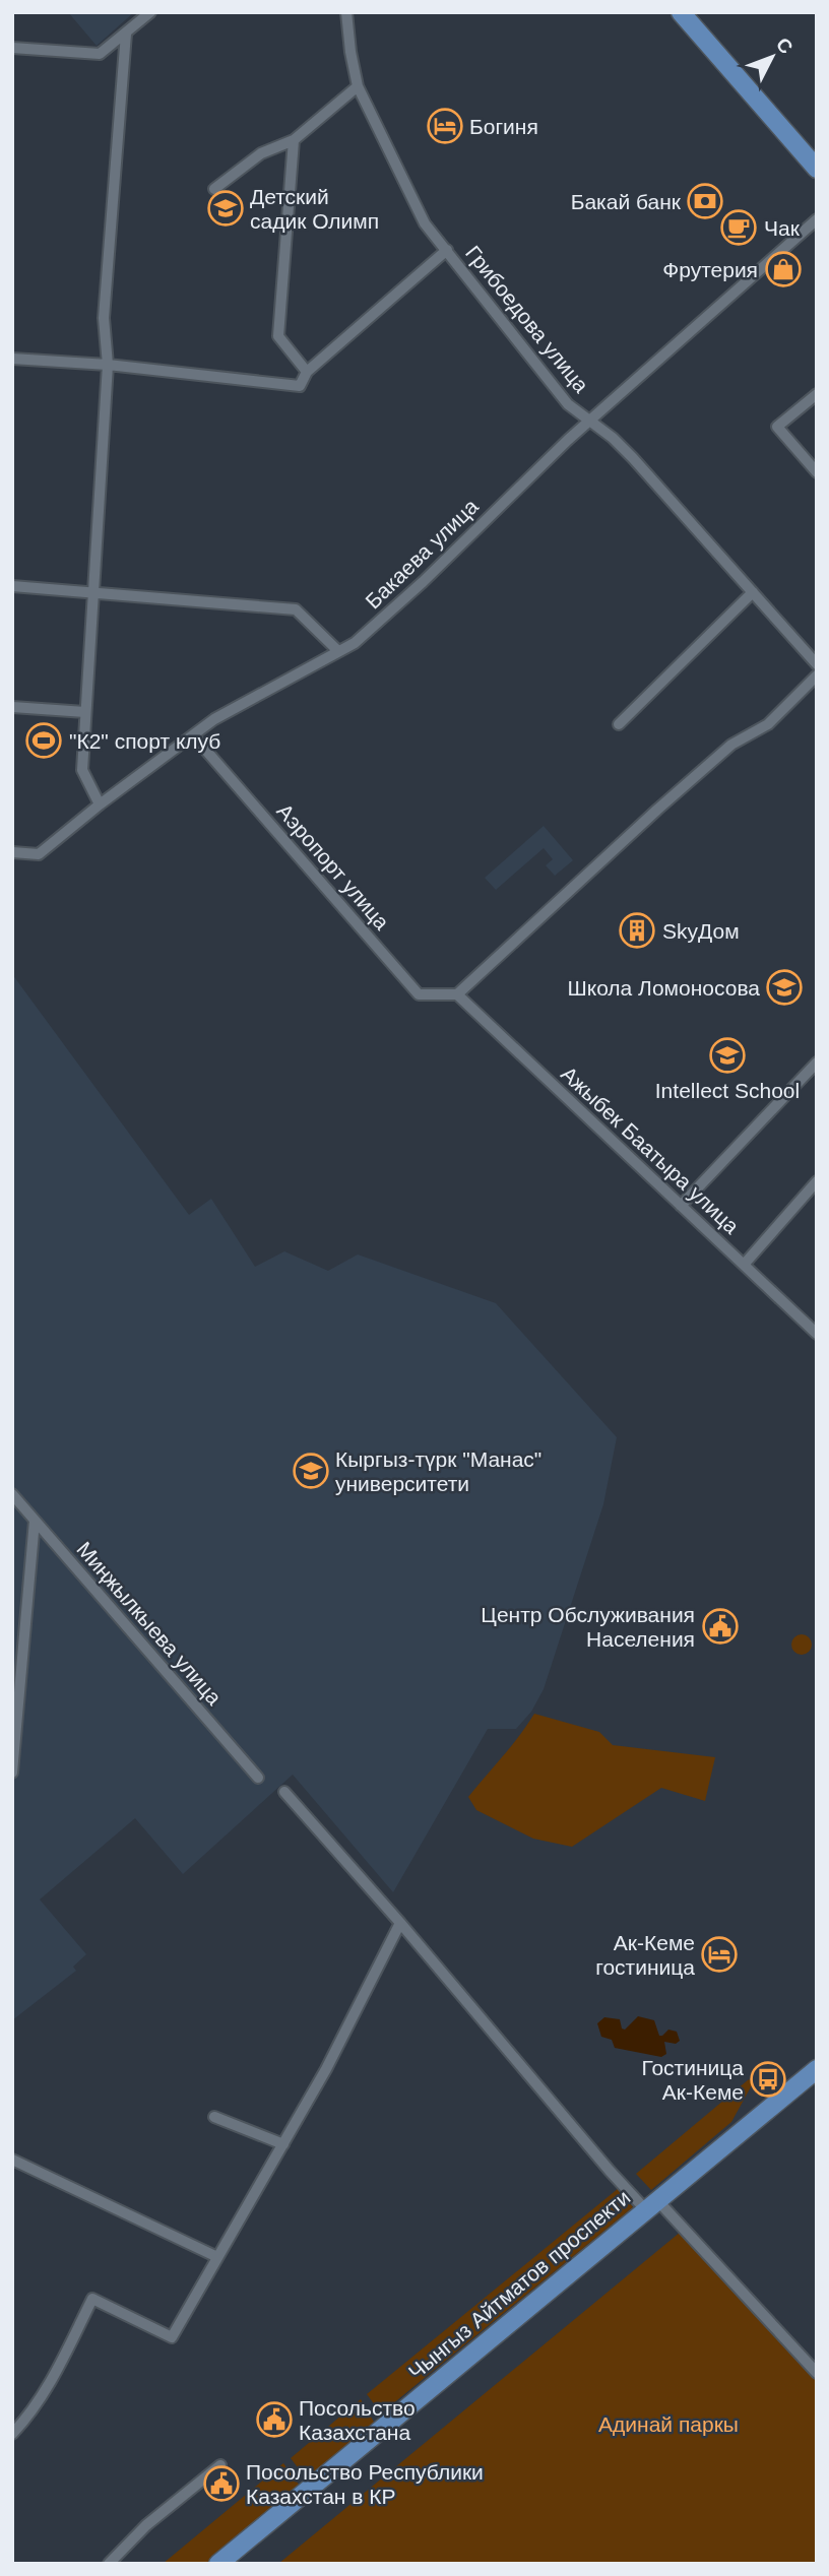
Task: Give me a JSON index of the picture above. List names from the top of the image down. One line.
{"streets":{"main road":["Чынгыз Айтматов проспекти"],"street":["Грибоедова улица","Бакаева улица","Аэропорт улица","Ажыбек Баатыра улица","Миңжылкыева улица"]},"crossings":[["Грибоедова улица","Бакаева улица"],["Бакаева улица","Аэропорт улица"],["Аэропорт улица","Ажыбек Баатыра улица"]],"parks":["Адинай паркы"],"places":{"hotel":["Богиня","Ак-Кеме гостиница"],"bank":["Бакай банк"],"school or university":["Детский садик Олимп","Школа Ломоносова","Intellect School","Кыргыз-түрк \"Манас\" университети"],"cafe":["Чак"],"shop":["Фрутерия"],"sports":["\"К2\" спорт клуб"],"building":["SkyДом"],"public building":["Центр Обслуживания Населения","Посольство Казахстана","Посольство Республики Казахстан в КР"],"bus stop":["Гостиница Ак-Кеме"]},"north":"top right"}
